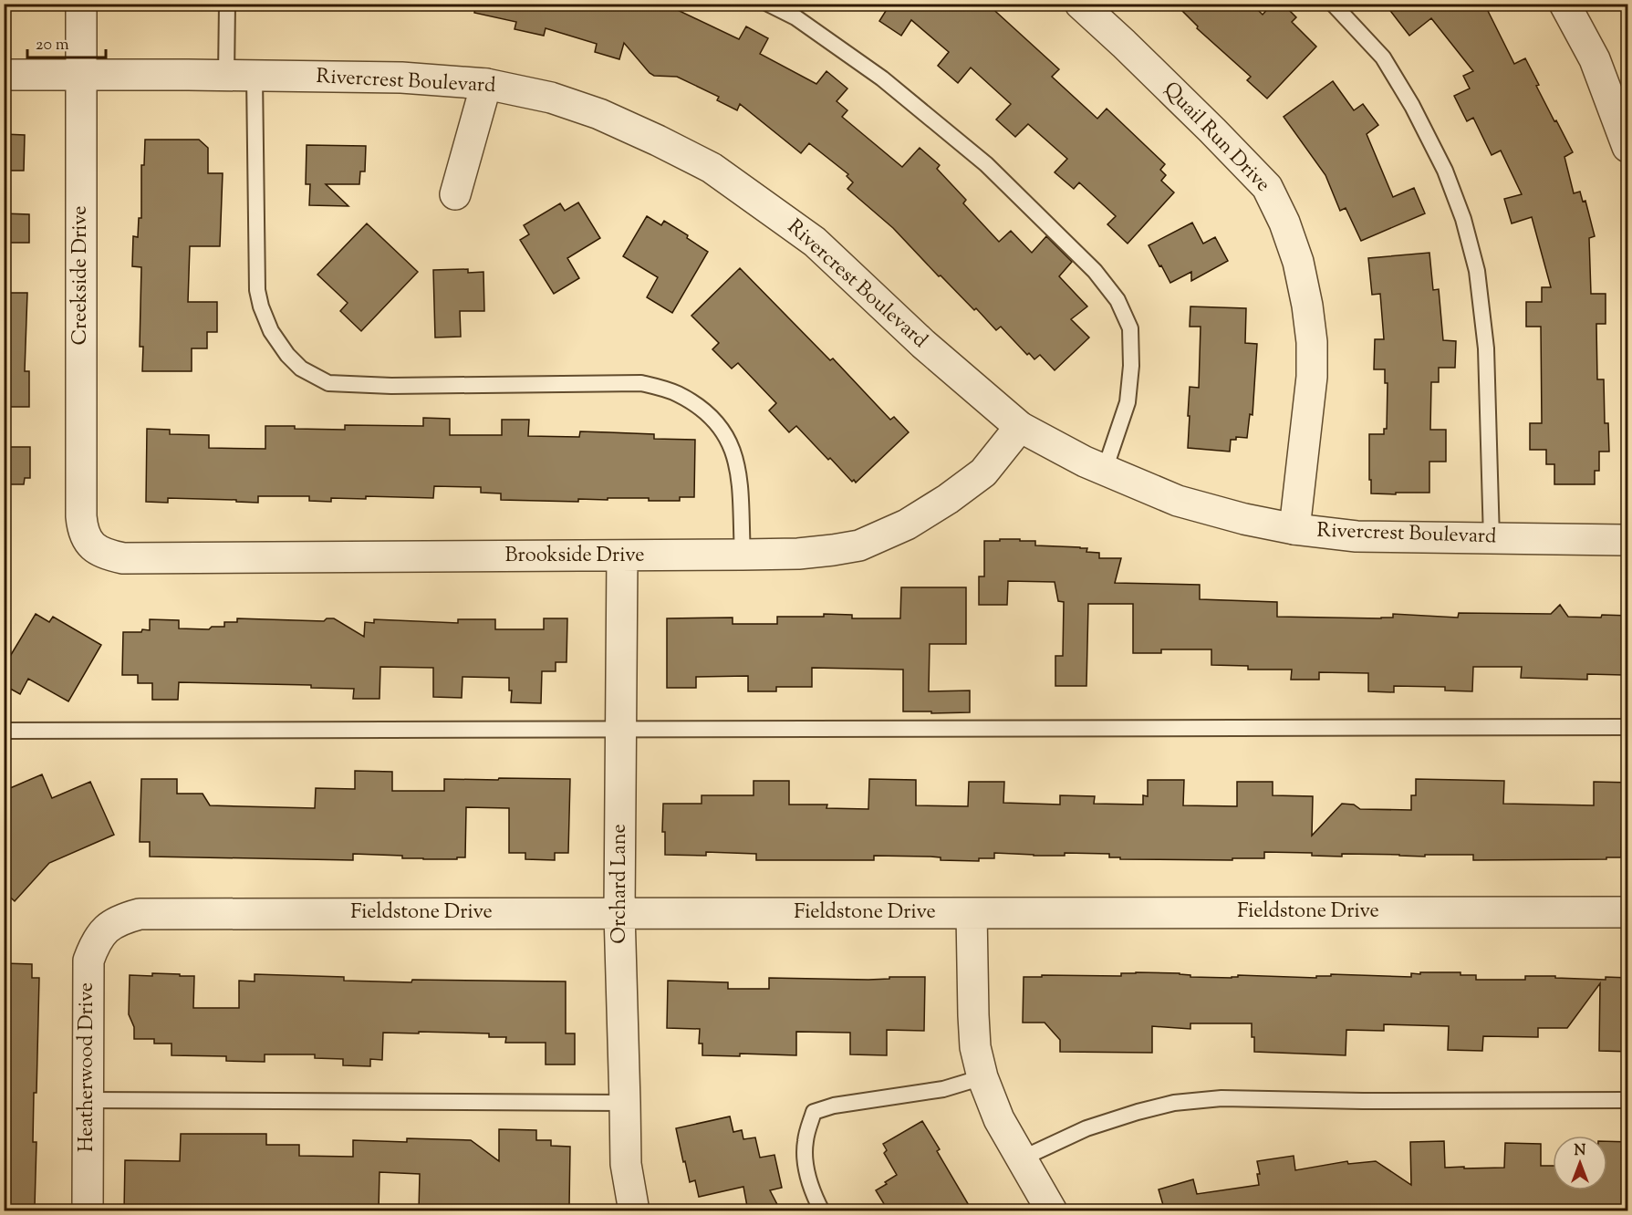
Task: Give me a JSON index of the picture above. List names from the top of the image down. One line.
{"streets":{"street":["Rivercrest Boulevard","Quail Run Drive","Creekside Drive","Brookside Drive","Orchard Lane","Fieldstone Drive","Heatherwood Drive"]},"crossings":[["Rivercrest Boulevard","Quail Run Drive"],["Rivercrest Boulevard","Creekside Drive"],["Rivercrest Boulevard","Brookside Drive"],["Creekside Drive","Brookside Drive"],["Brookside Drive","Orchard Lane"],["Orchard Lane","Fieldstone Drive"],["Fieldstone Drive","Heatherwood Drive"]],"scale_bar":"20 m","north":"top"}
